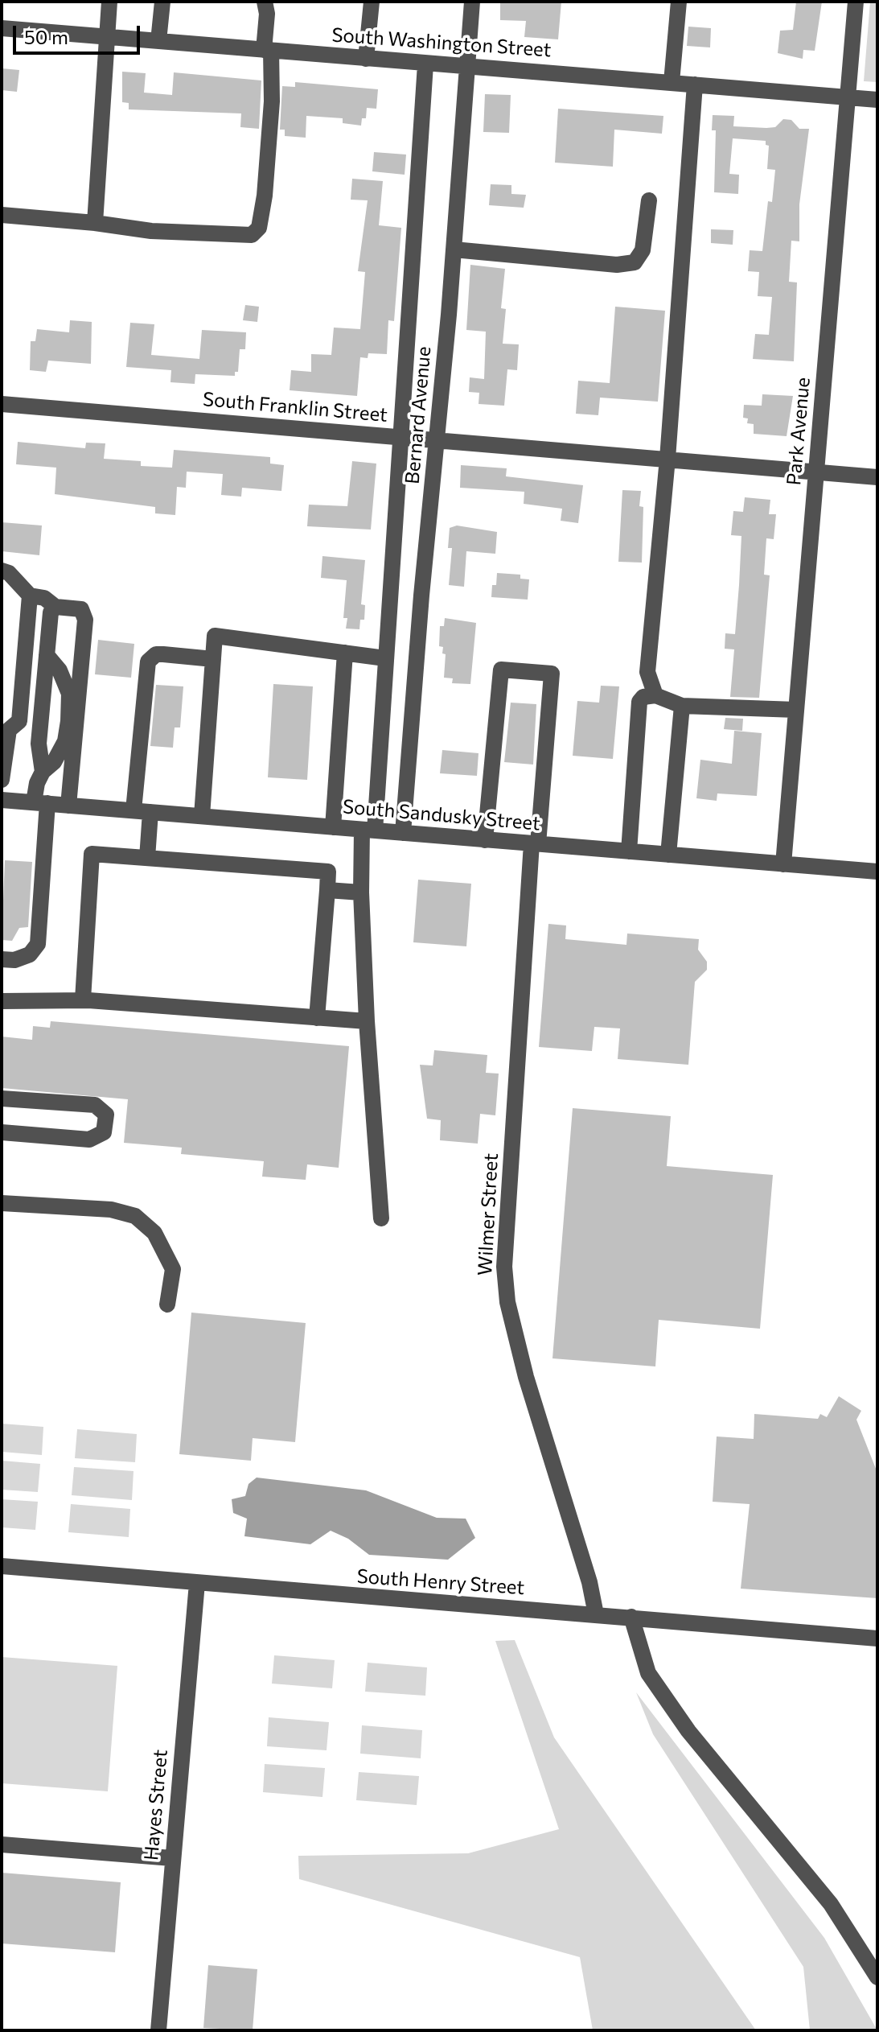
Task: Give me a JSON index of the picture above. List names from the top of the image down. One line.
{"streets":{"street":["South Washington Street","South Franklin Street","Bernard Avenue","Park Avenue","South Sandusky Street","Wilmer Street","South Henry Street","Hayes Street"]},"crossings":[["South Washington Street","Bernard Avenue"],["South Washington Street","Park Avenue"],["South Franklin Street","Bernard Avenue"],["South Franklin Street","Park Avenue"],["Bernard Avenue","South Sandusky Street"],["Park Avenue","South Sandusky Street"],["South Sandusky Street","Wilmer Street"],["Wilmer Street","South Henry Street"],["South Henry Street","Hayes Street"]],"scale_bar":"50 m"}
